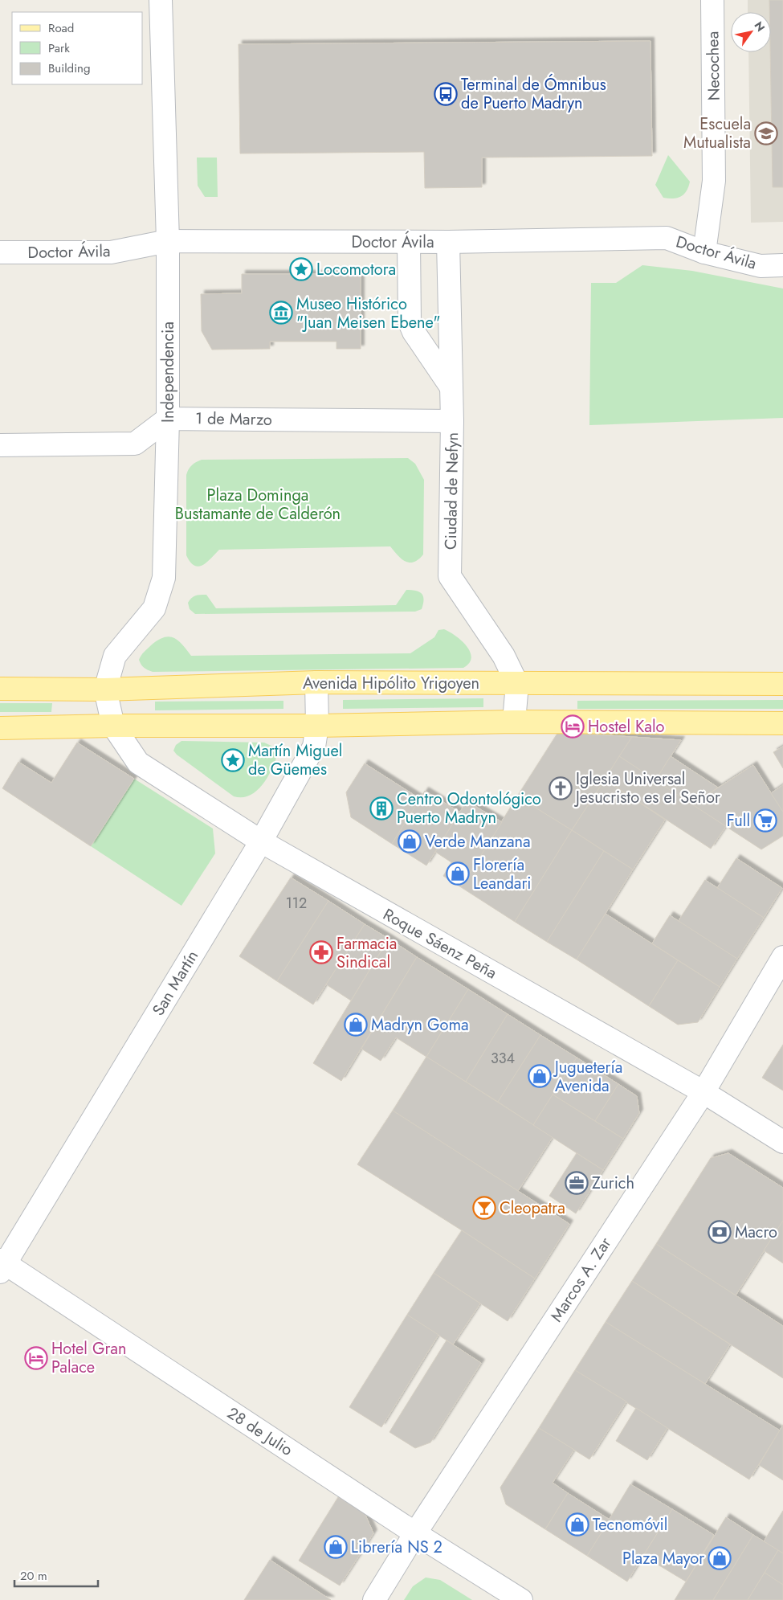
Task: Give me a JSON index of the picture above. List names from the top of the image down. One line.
{"streets":{"main road":["Avenida Hipólito Yrigoyen"],"street":["Necochea","Doctor Ávila","Independencia","1 de Marzo","Ciudad de Nefyn","Roque Sáenz Peña","San Martín","Marcos A. Zar","28 de Julio"]},"crossings":[["Necochea","Doctor Ávila"],["Doctor Ávila","Independencia"],["Doctor Ávila","Ciudad de Nefyn"],["Independencia","1 de Marzo"],["Independencia","Avenida Hipólito Yrigoyen"],["1 de Marzo","Ciudad de Nefyn"],["Ciudad de Nefyn","Avenida Hipólito Yrigoyen"],["Avenida Hipólito Yrigoyen","San Martín"],["Roque Sáenz Peña","San Martín"],["Roque Sáenz Peña","Marcos A. Zar"],["San Martín","28 de Julio"],["Marcos A. Zar","28 de Julio"]],"parks":["Plaza Dominga Bustamante de Calderón"],"places":{"bus stop":["Terminal de Ómnibus de Puerto Madryn"],"school or university":["Escuela Mutualista"],"place":["Locomotora","Martín Miguel de Güemes"],"museum":["Museo Histórico \"Juan Meisen Ebene\""],"hotel":["Hostel Kalo","Hotel Gran Palace"],"church":["Iglesia Universal Jesucristo es el Señor"],"building":["Centro Odontológico Puerto Madryn"],"supermarket":["Full"],"shop":["Verde Manzana","Florería Leandari","Madryn Goma","Juguetería Avenida","Tecnomóvil","Librería NS 2","Plaza Mayor"],"pharmacy":["Farmacia Sindical"],"office":["Zurich"],"bar":["Cleopatra"],"bank":["Macro"]},"house_numbers":["112","334"],"legend":["Road","Park","Building"],"scale_bar":"20 m","north":"top right"}
